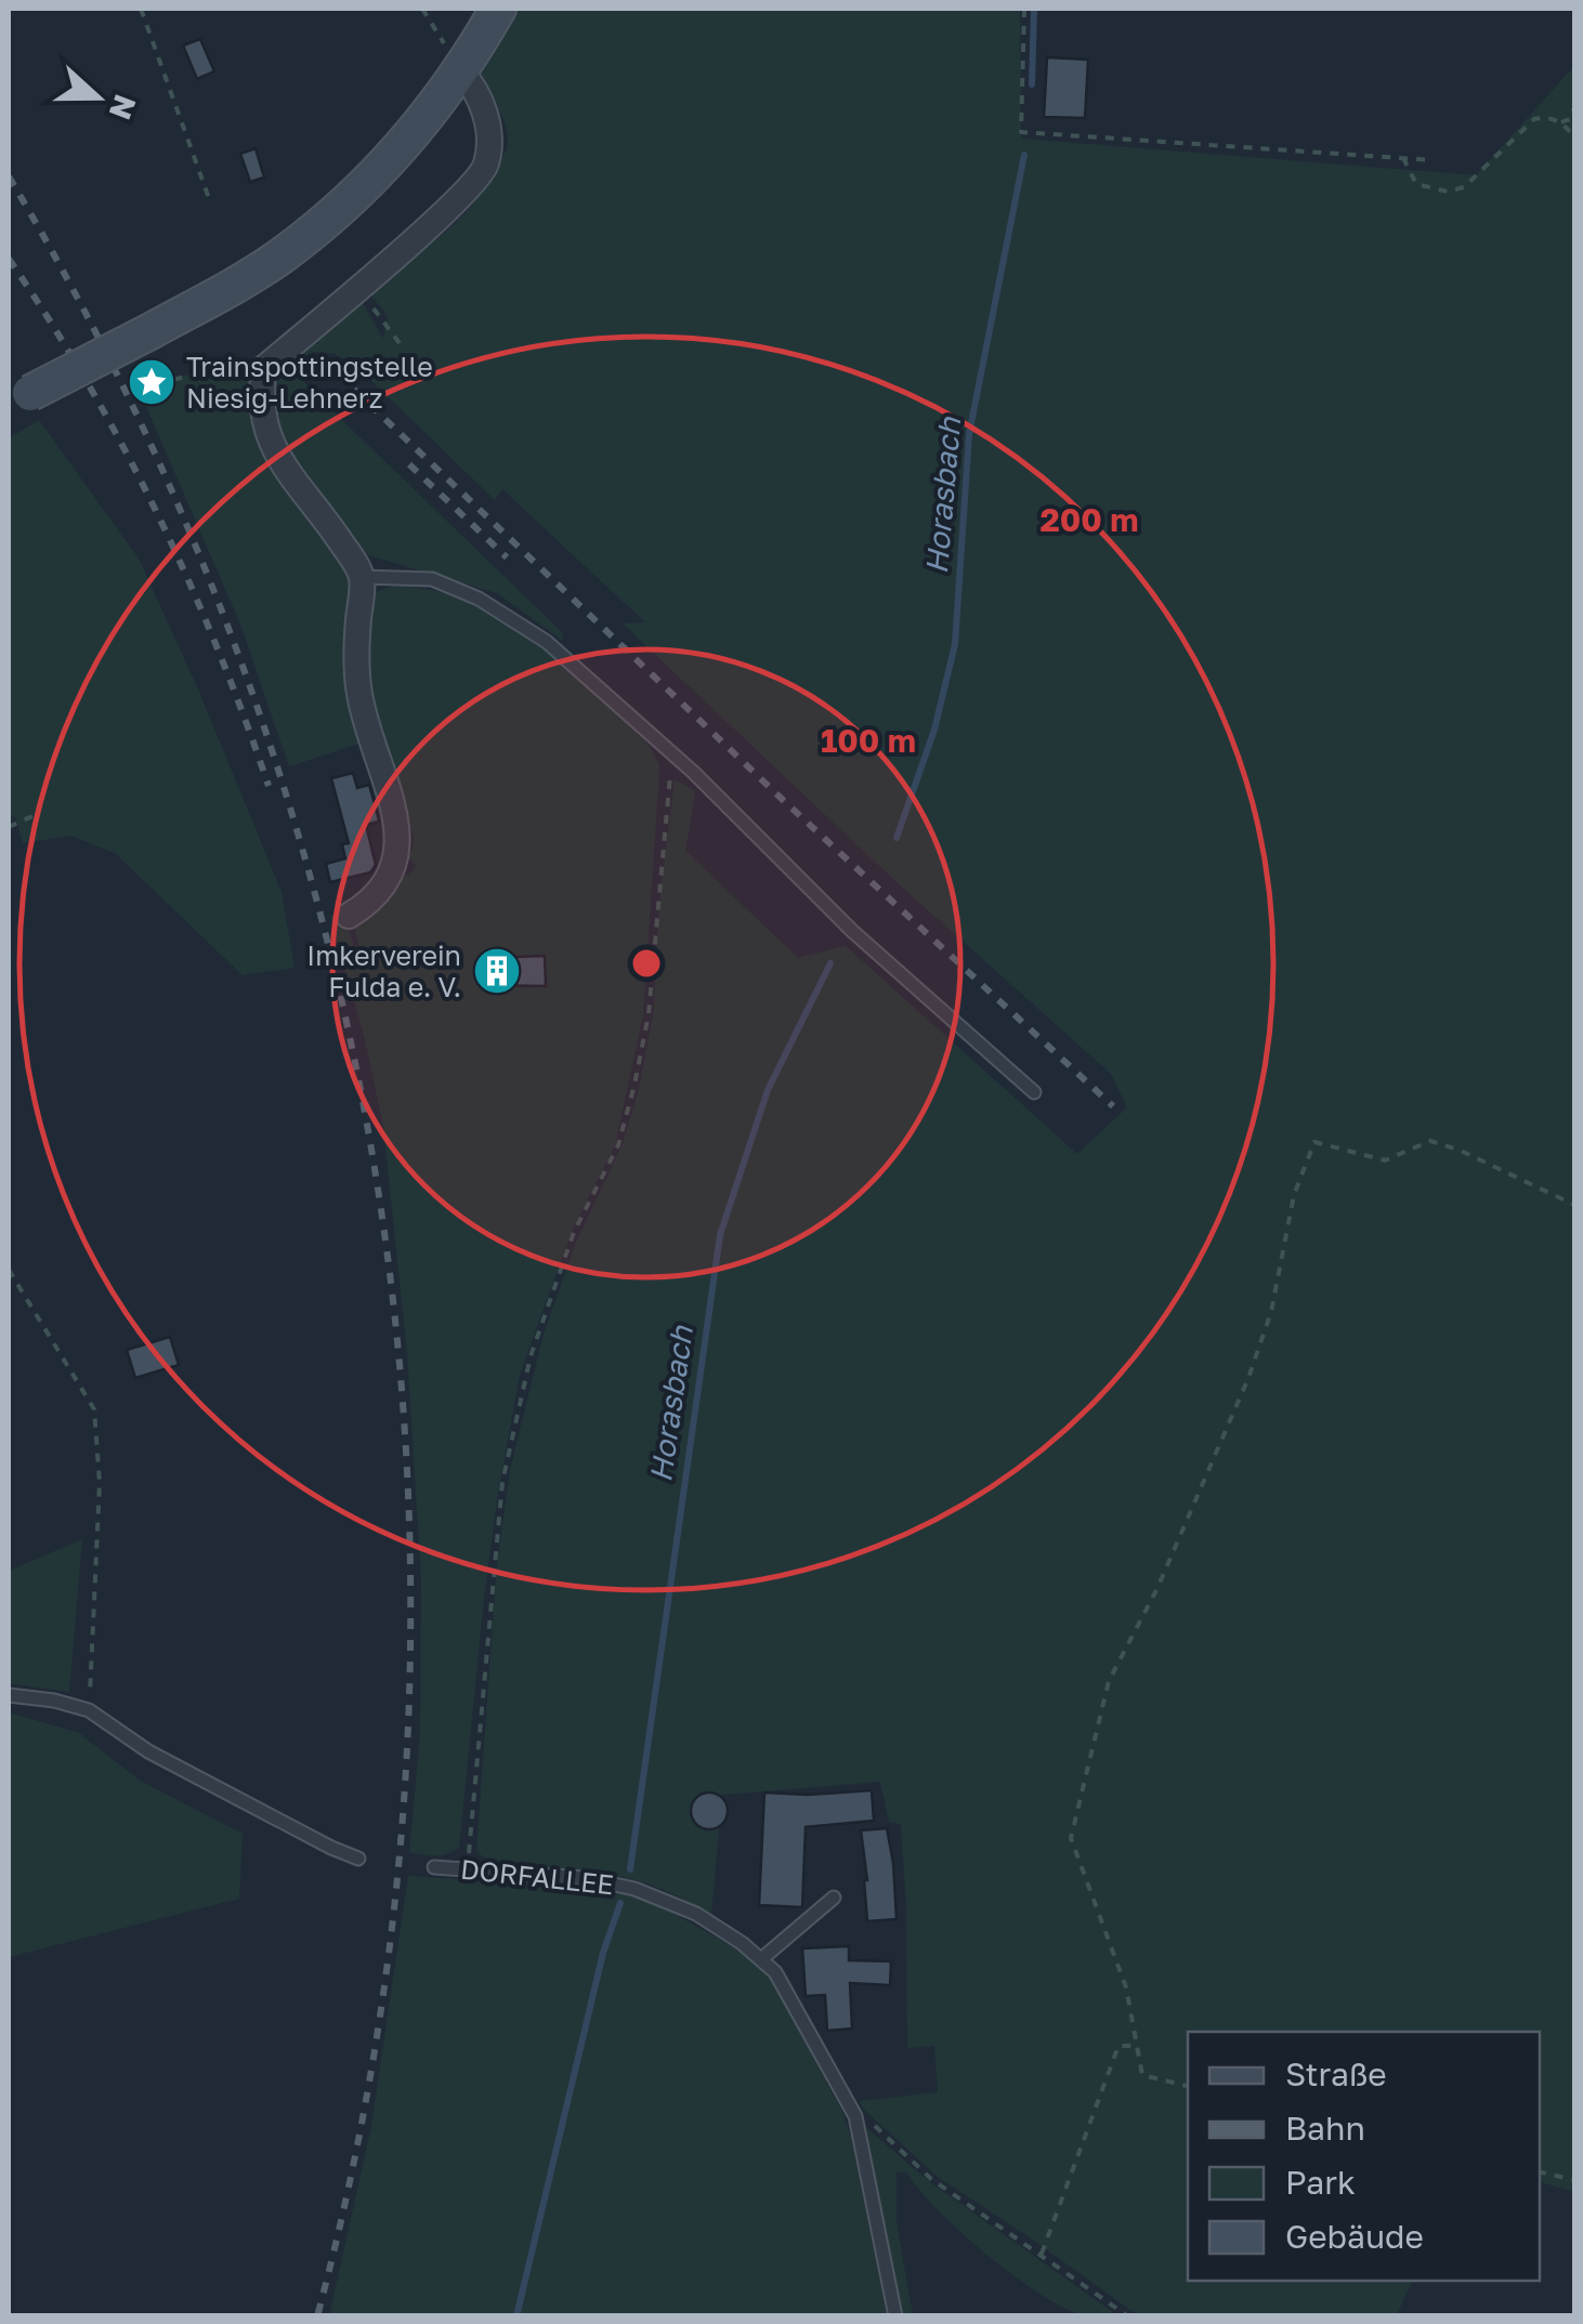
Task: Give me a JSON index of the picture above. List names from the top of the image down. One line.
{"streets":{"lane":["DORFALLEE"]},"water":["Horasbach"],"places":{"place":["Trainspottingstelle Niesig-Lehnerz"],"building":["Imkerverein Fulda e. V."]},"legend":["Straße","Bahn","Park","Gebäude"],"north":"right","rings":["200 m","100 m"]}
